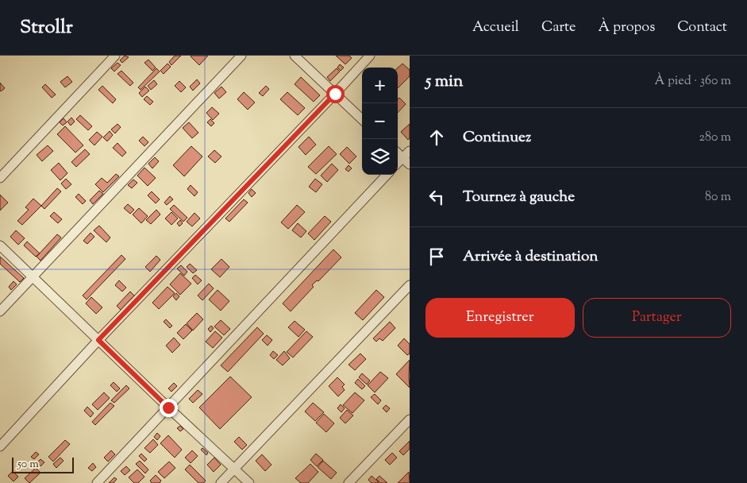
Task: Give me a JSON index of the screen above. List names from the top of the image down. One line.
{"scale_bar":"50 m","page":{"header":"Strollr","nav":["Accueil","Carte","À propos","Contact"],"heading":["5 min","À pied · 360 m"],"map_buttons":["+","−"],"list":[["Continuez","280 m"],["Tournez à gauche","80 m"],"Arrivée à destination"],"buttons":["Enregistrer","Partager"],"scale":"50 m"}}
